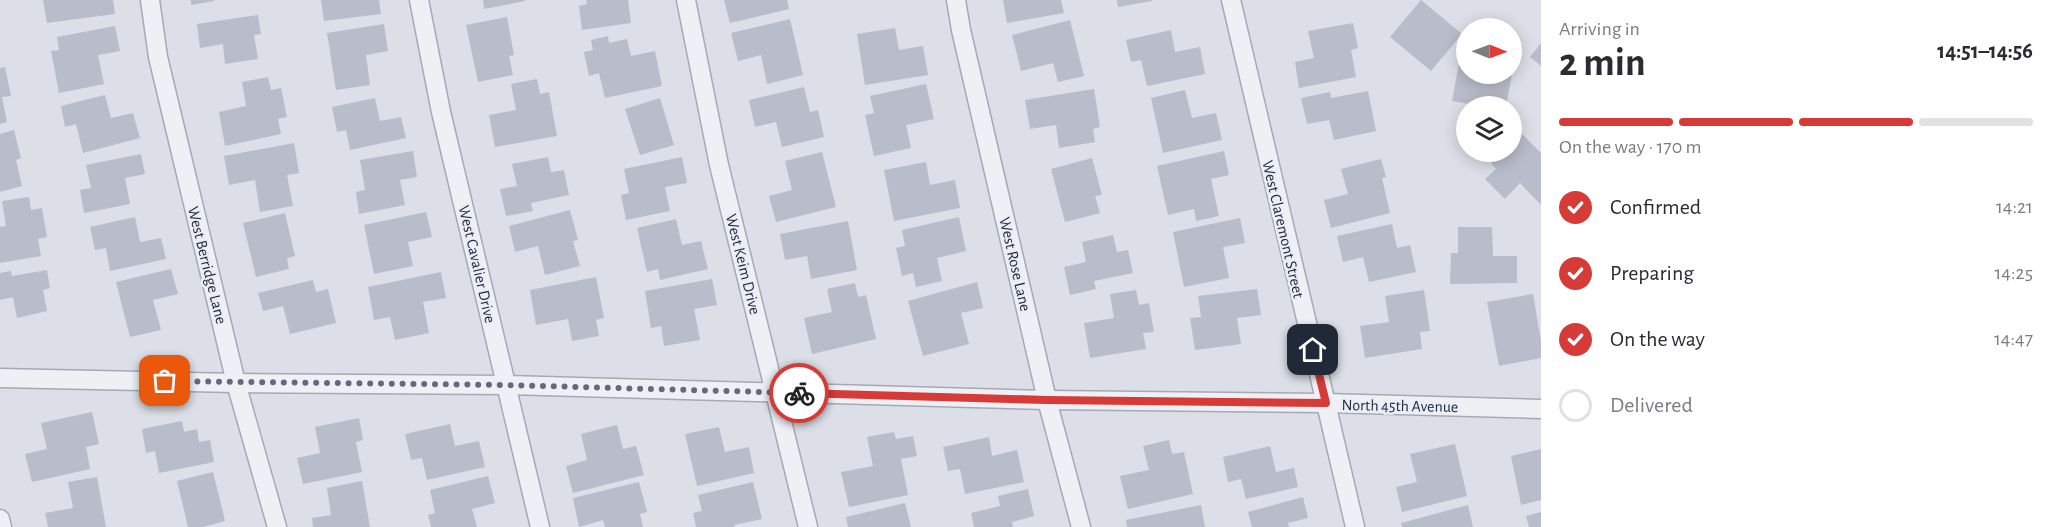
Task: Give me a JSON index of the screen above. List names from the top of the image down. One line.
{"streets":{"street":["West Claremont Street","West Cavalier Drive","West Keim Drive","West Rose Lane","West Berridge Lane","North 45th Avenue"]},"crossings":[["West Claremont Street","North 45th Avenue"],["West Cavalier Drive","North 45th Avenue"],["West Keim Drive","North 45th Avenue"],["West Rose Lane","North 45th Avenue"],["West Berridge Lane","North 45th Avenue"]],"north":"right","page":{"heading":["2 min","Arriving in","14:51–14:56"],"bar":"On the way · 170 m","list":[["Confirmed","14:21"],["Preparing","14:25"],["On the way","14:47"],"Delivered"]}}
